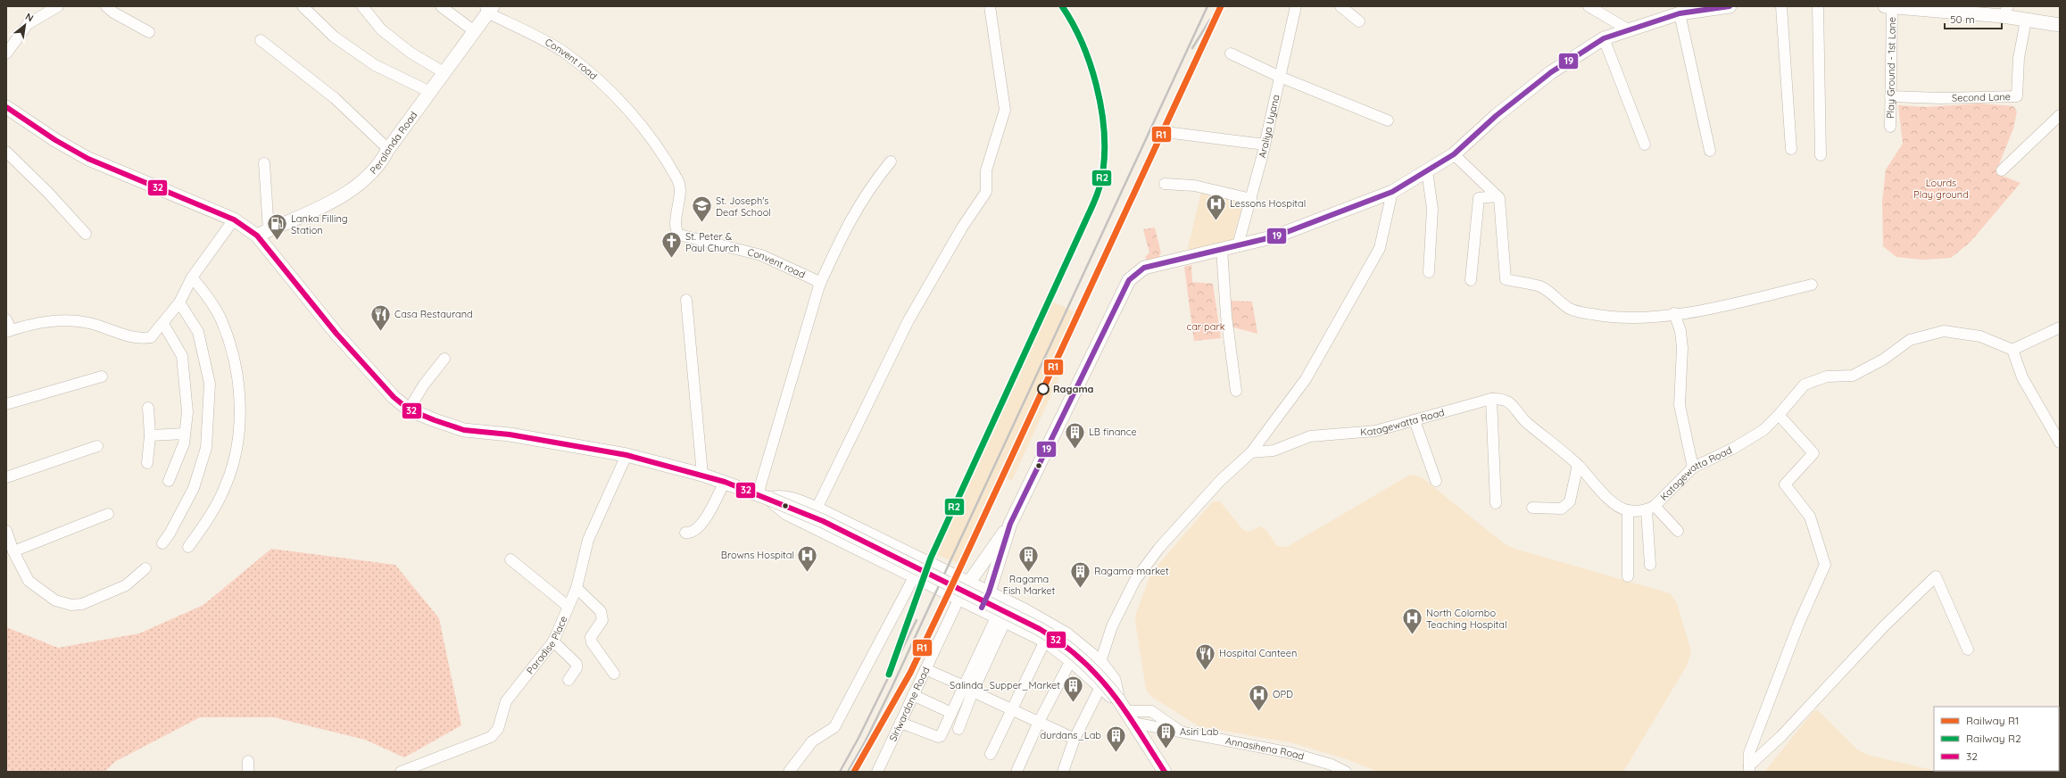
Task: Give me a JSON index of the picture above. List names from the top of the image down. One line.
{"streets":{"main road":["Peralanda Road"],"street":["Convent road","Play Ground - 1st Lane","Second Lane","Araliya Uyana","Katagewatta Road","Paradise Place","Siriwardane Road","Annasihena Road"]},"crossings":[["Convent road","Peralanda Road"],["Play Ground - 1st Lane","Second Lane"]],"parks":["Lourds Play ground","car park"],"places":{"hospital":["Lessons Hospital","Browns Hospital","North Colombo Teaching Hospital","OPD"],"school or university":["St. Joseph's Deaf School"],"fuel station":["Lanka Filling Station"],"church":["St. Peter & Paul Church"],"restaurant":["Casa Restaurand","Hospital Canteen"],"other":["Ragama"],"building":["LB finance","Ragama Fish Market","Ragama market","Salinda_Supper_Market","Asiri Lab","durdans_Lab"]},"lines":["rail line R1","rail line R2","transit line 19","transit line 32"],"legend":["Railway R1","Railway R2","32"],"scale_bar":"50 m","north":"top right"}
